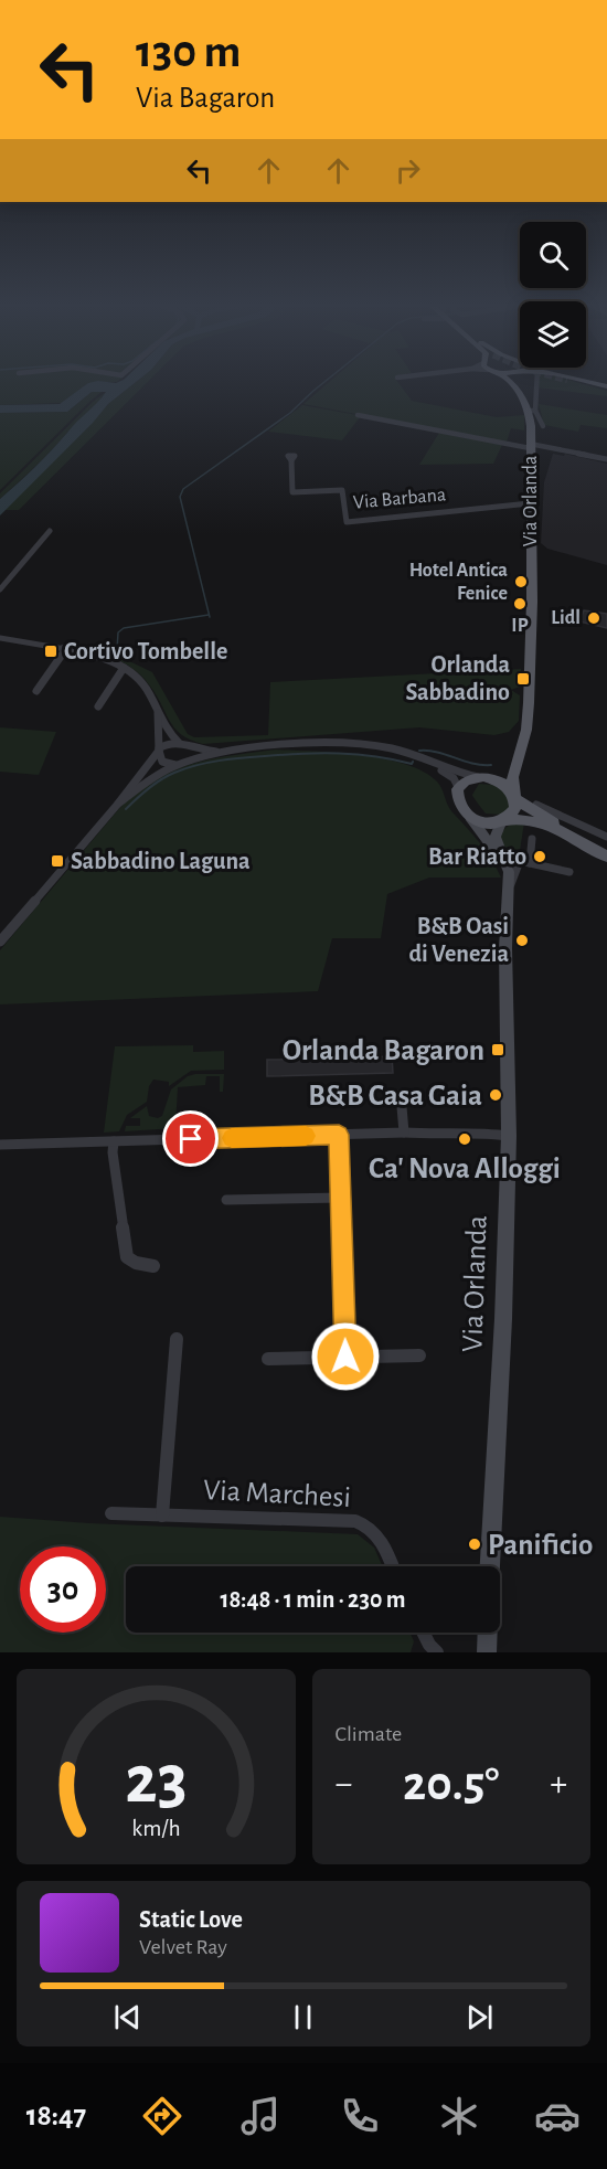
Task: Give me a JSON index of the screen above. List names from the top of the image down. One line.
{"streets":{"main road":["Via Orlanda"],"street":["Via Barbana","Via Marchesi"]},"crossings":[["Via Barbana","Via Orlanda"]],"places":{"other":["Hotel Antica Fenice","IP","Lidl","Bar Riatto","B&B Oasi di Venezia","B&B Casa Gaia","Ca' Nova Alloggi","Panificio"],"transit":["Cortivo Tombelle","Orlanda Sabbadino","Sabbadino Laguna","Orlanda Bagaron"]},"page":{"turn":["130 m","Via Bagaron"],"limit":"30","trip":"18:48 · 1 min · 230 m","tile":"Climate","heat":["−","20.5°","+"],"song":["Static Love","Velvet Ray"],"tabs":"18:47","gauge":["23","km/h"]}}
